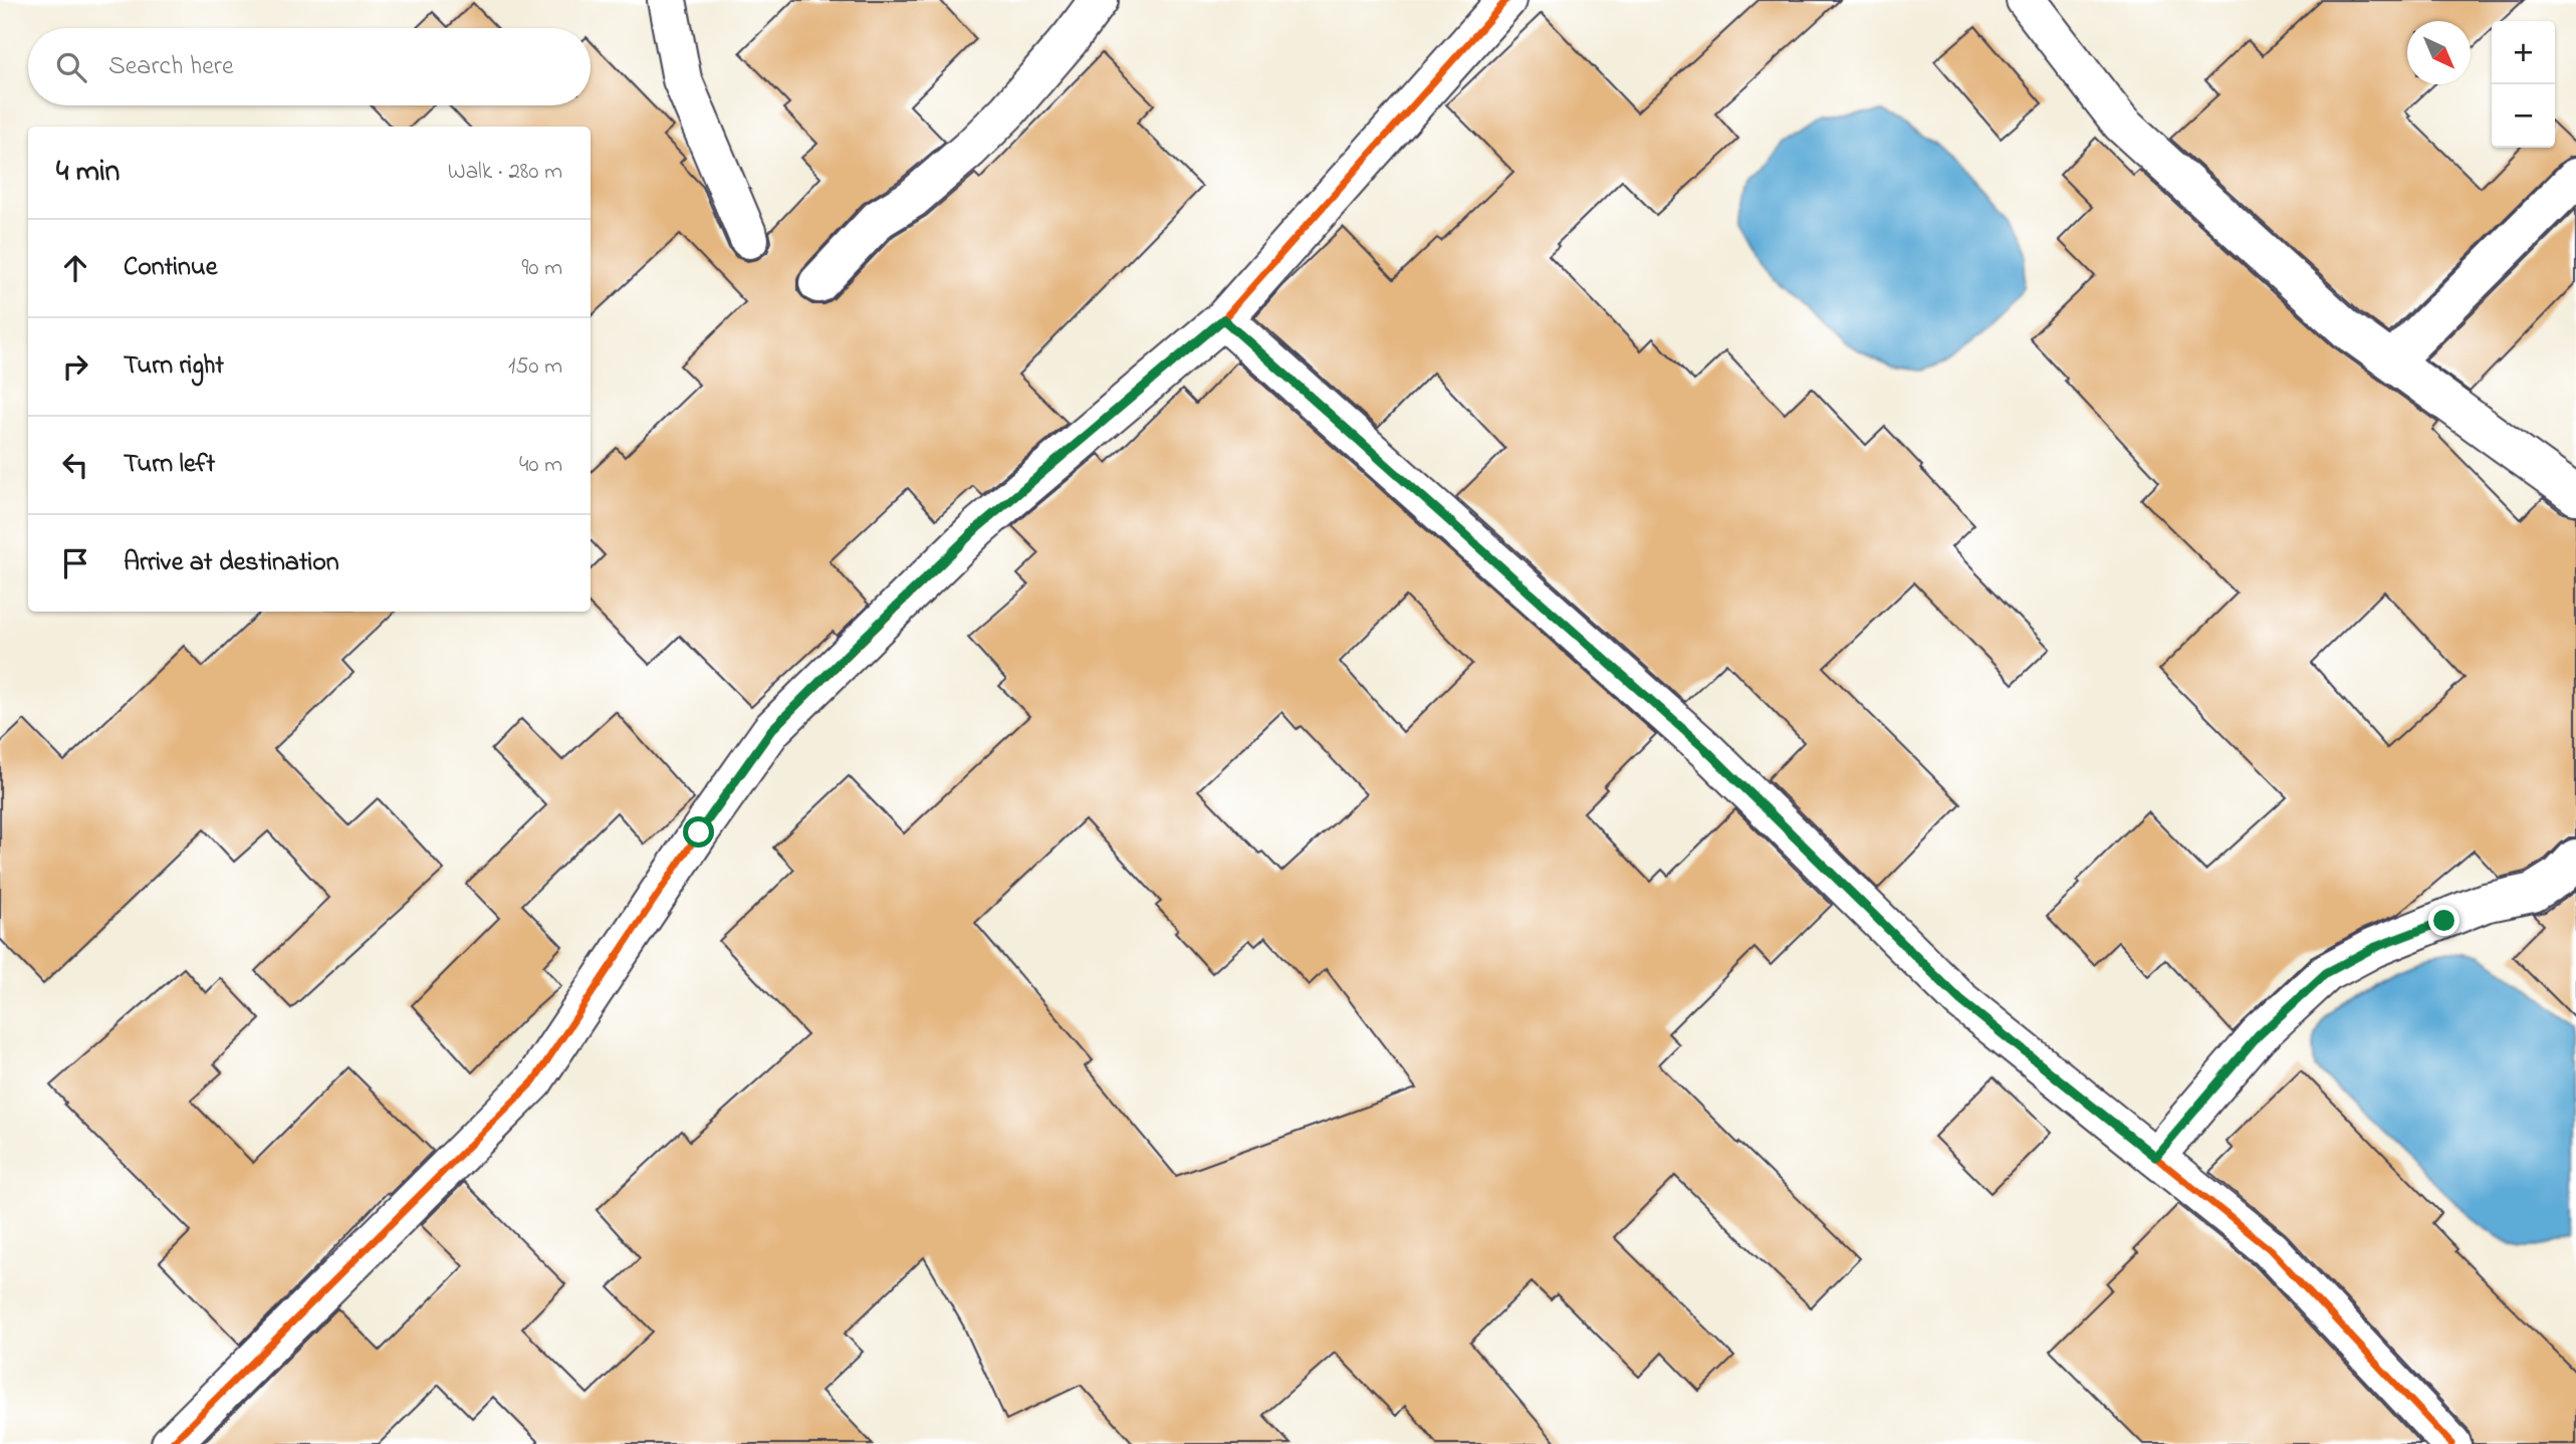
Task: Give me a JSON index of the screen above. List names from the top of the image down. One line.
{"north":"bottom right","page":{"map_buttons":["+","−"],"search":"Search here","heading":["4 min","Walk · 280 m"],"list":[["Continue","90 m"],["Turn right","150 m"],["Turn left","40 m"],"Arrive at destination"]}}
